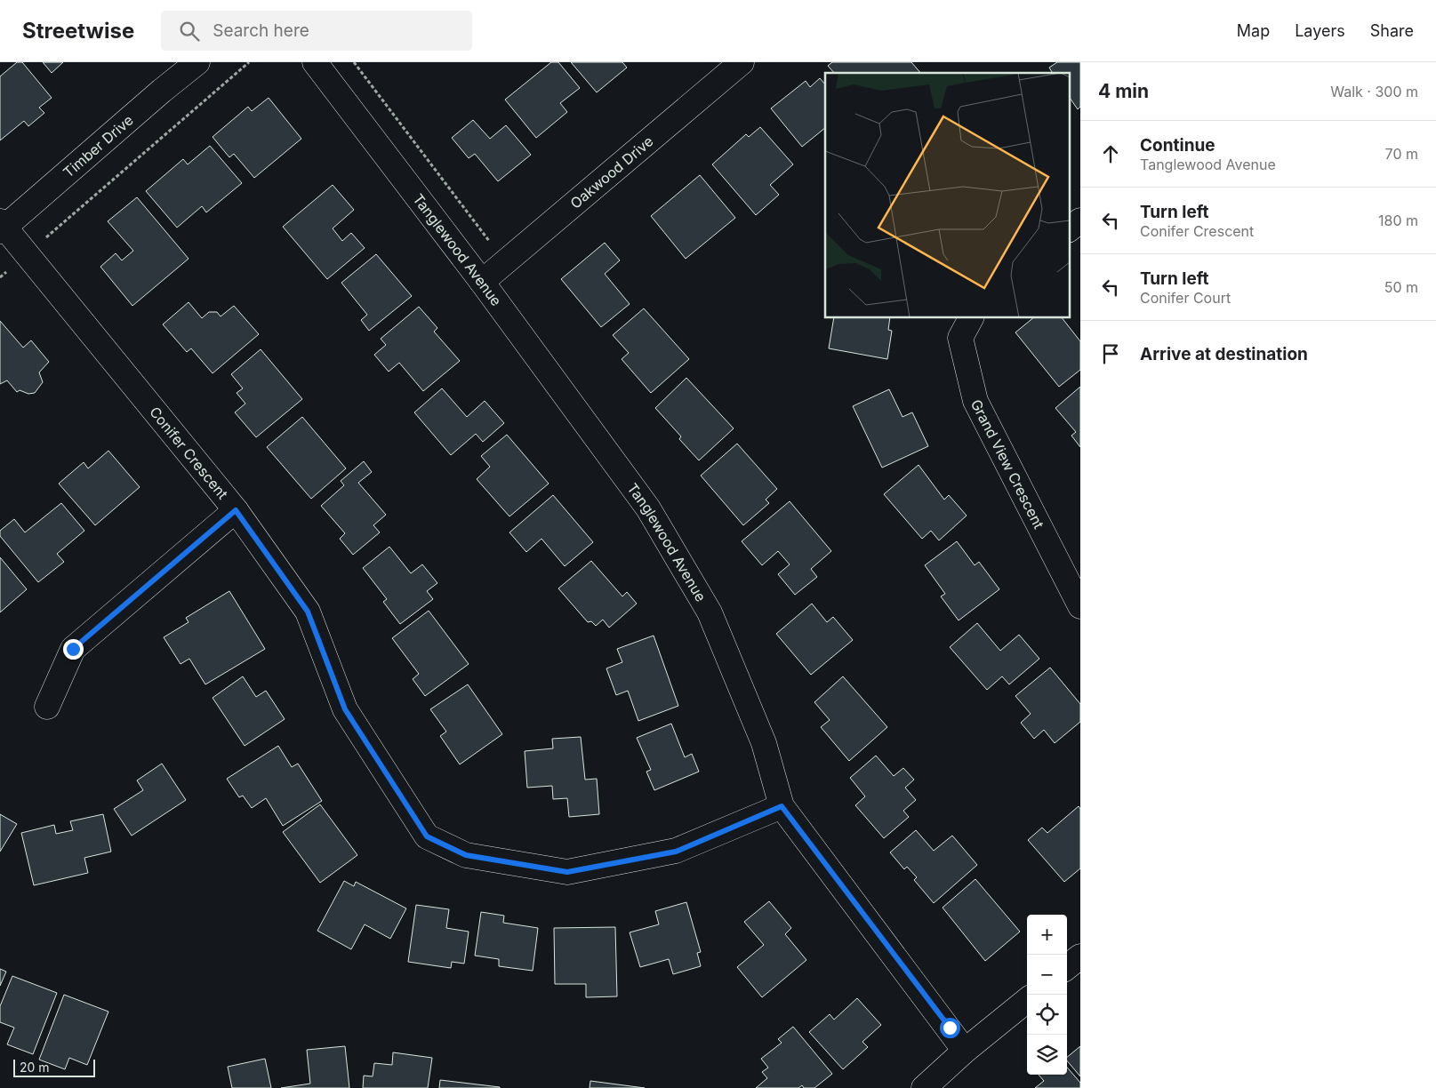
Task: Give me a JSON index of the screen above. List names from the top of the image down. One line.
{"streets":{"street":["Timber Drive","Oakwood Drive","Tanglewood Avenue","Conifer Crescent","Grand View Crescent"]},"crossings":[["Timber Drive","Conifer Crescent"],["Oakwood Drive","Tanglewood Avenue"],["Tanglewood Avenue","Conifer Crescent"]],"scale_bar":"20 m","page":{"header":"Streetwise","search":"Search here","nav":["Map","Layers","Share"],"heading":["4 min","Walk · 300 m"],"list":[["Continue","Tanglewood Avenue","70 m"],["Turn left","Conifer Crescent","180 m"],["Turn left","Conifer Court","50 m"],"Arrive at destination"],"map_buttons":["+","−"],"scale":"20 m"}}
